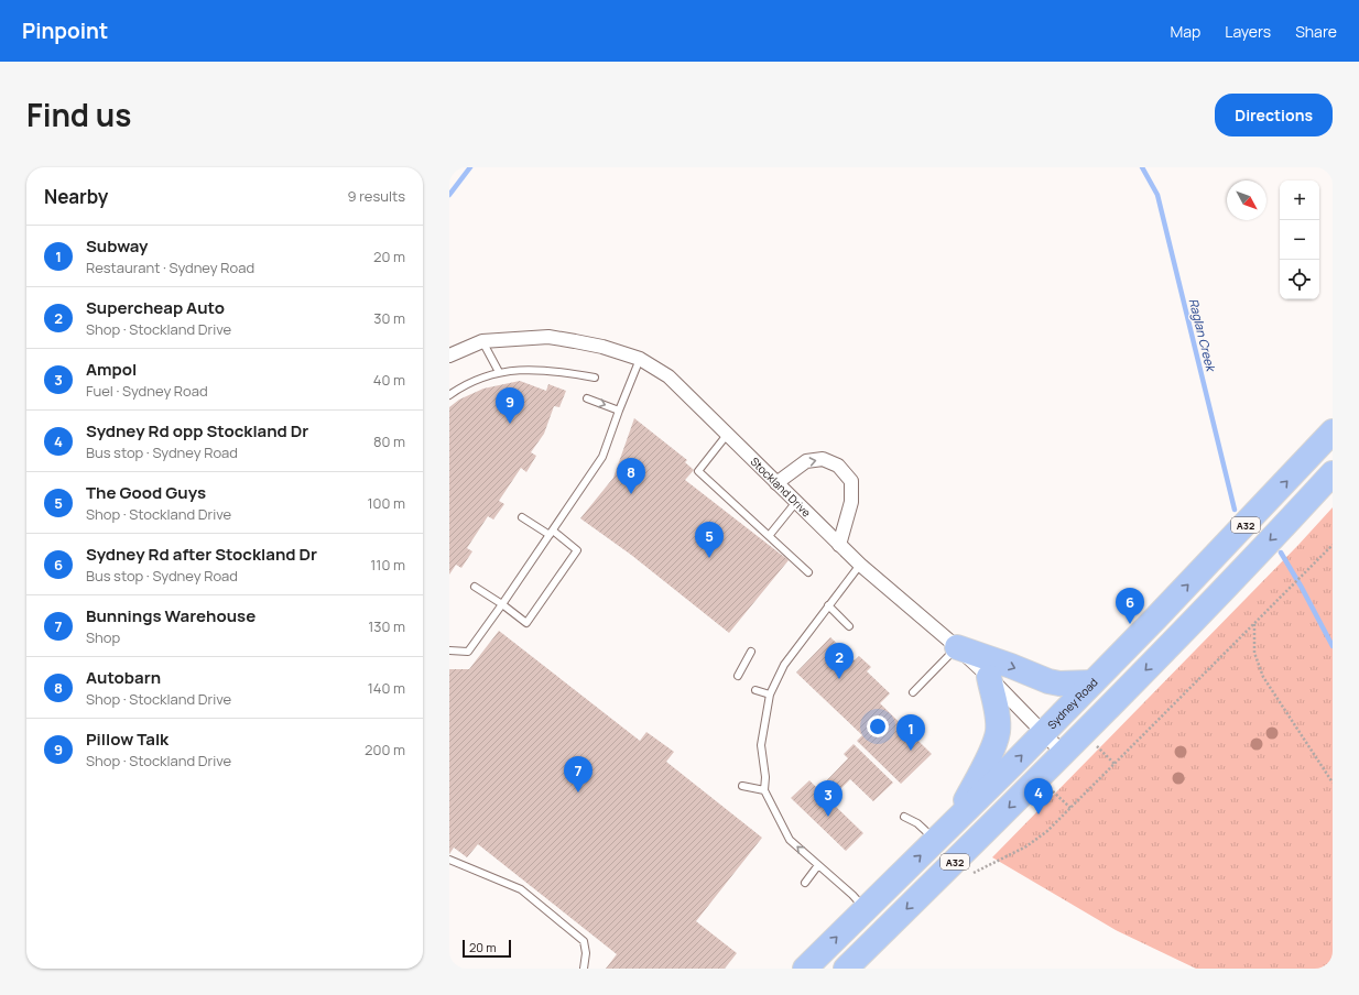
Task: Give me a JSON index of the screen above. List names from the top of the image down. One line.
{"streets":{"highway":["A32","Sydney Road"],"street":["Stockland Drive"]},"crossings":[["Stockland Drive","A32"],["Stockland Drive","Sydney Road"]],"water":["Raglan Creek"],"scale_bar":"20 m","north":"bottom right","page":{"header":"Pinpoint","nav":["Map","Layers","Share"],"title":"Find us","buttons":"Directions","heading":["Nearby","9 results"],"map_buttons":["+","−"],"list":[{"mark":"1","name":"Subway","note":"Restaurant · Sydney Road","value":"20 m"},{"mark":"2","name":"Supercheap Auto","note":"Shop · Stockland Drive","value":"30 m"},{"mark":"3","name":"Ampol","note":"Fuel · Sydney Road","value":"40 m"},{"mark":"4","name":"Sydney Rd opp Stockland Dr","note":"Bus stop · Sydney Road","value":"80 m"},{"mark":"5","name":"The Good Guys","note":"Shop · Stockland Drive","value":"100 m"},{"mark":"6","name":"Sydney Rd after Stockland Dr","note":"Bus stop · Sydney Road","value":"110 m"},{"mark":"7","name":"Bunnings Warehouse","note":"Shop","value":"130 m"},{"mark":"8","name":"Autobarn","note":"Shop · Stockland Drive","value":"140 m"},{"mark":"9","name":"Pillow Talk","note":"Shop · Stockland Drive","value":"200 m"}],"pins":["9","8","5","6","2","1","7","4","3"],"scale":"20 m"}}
